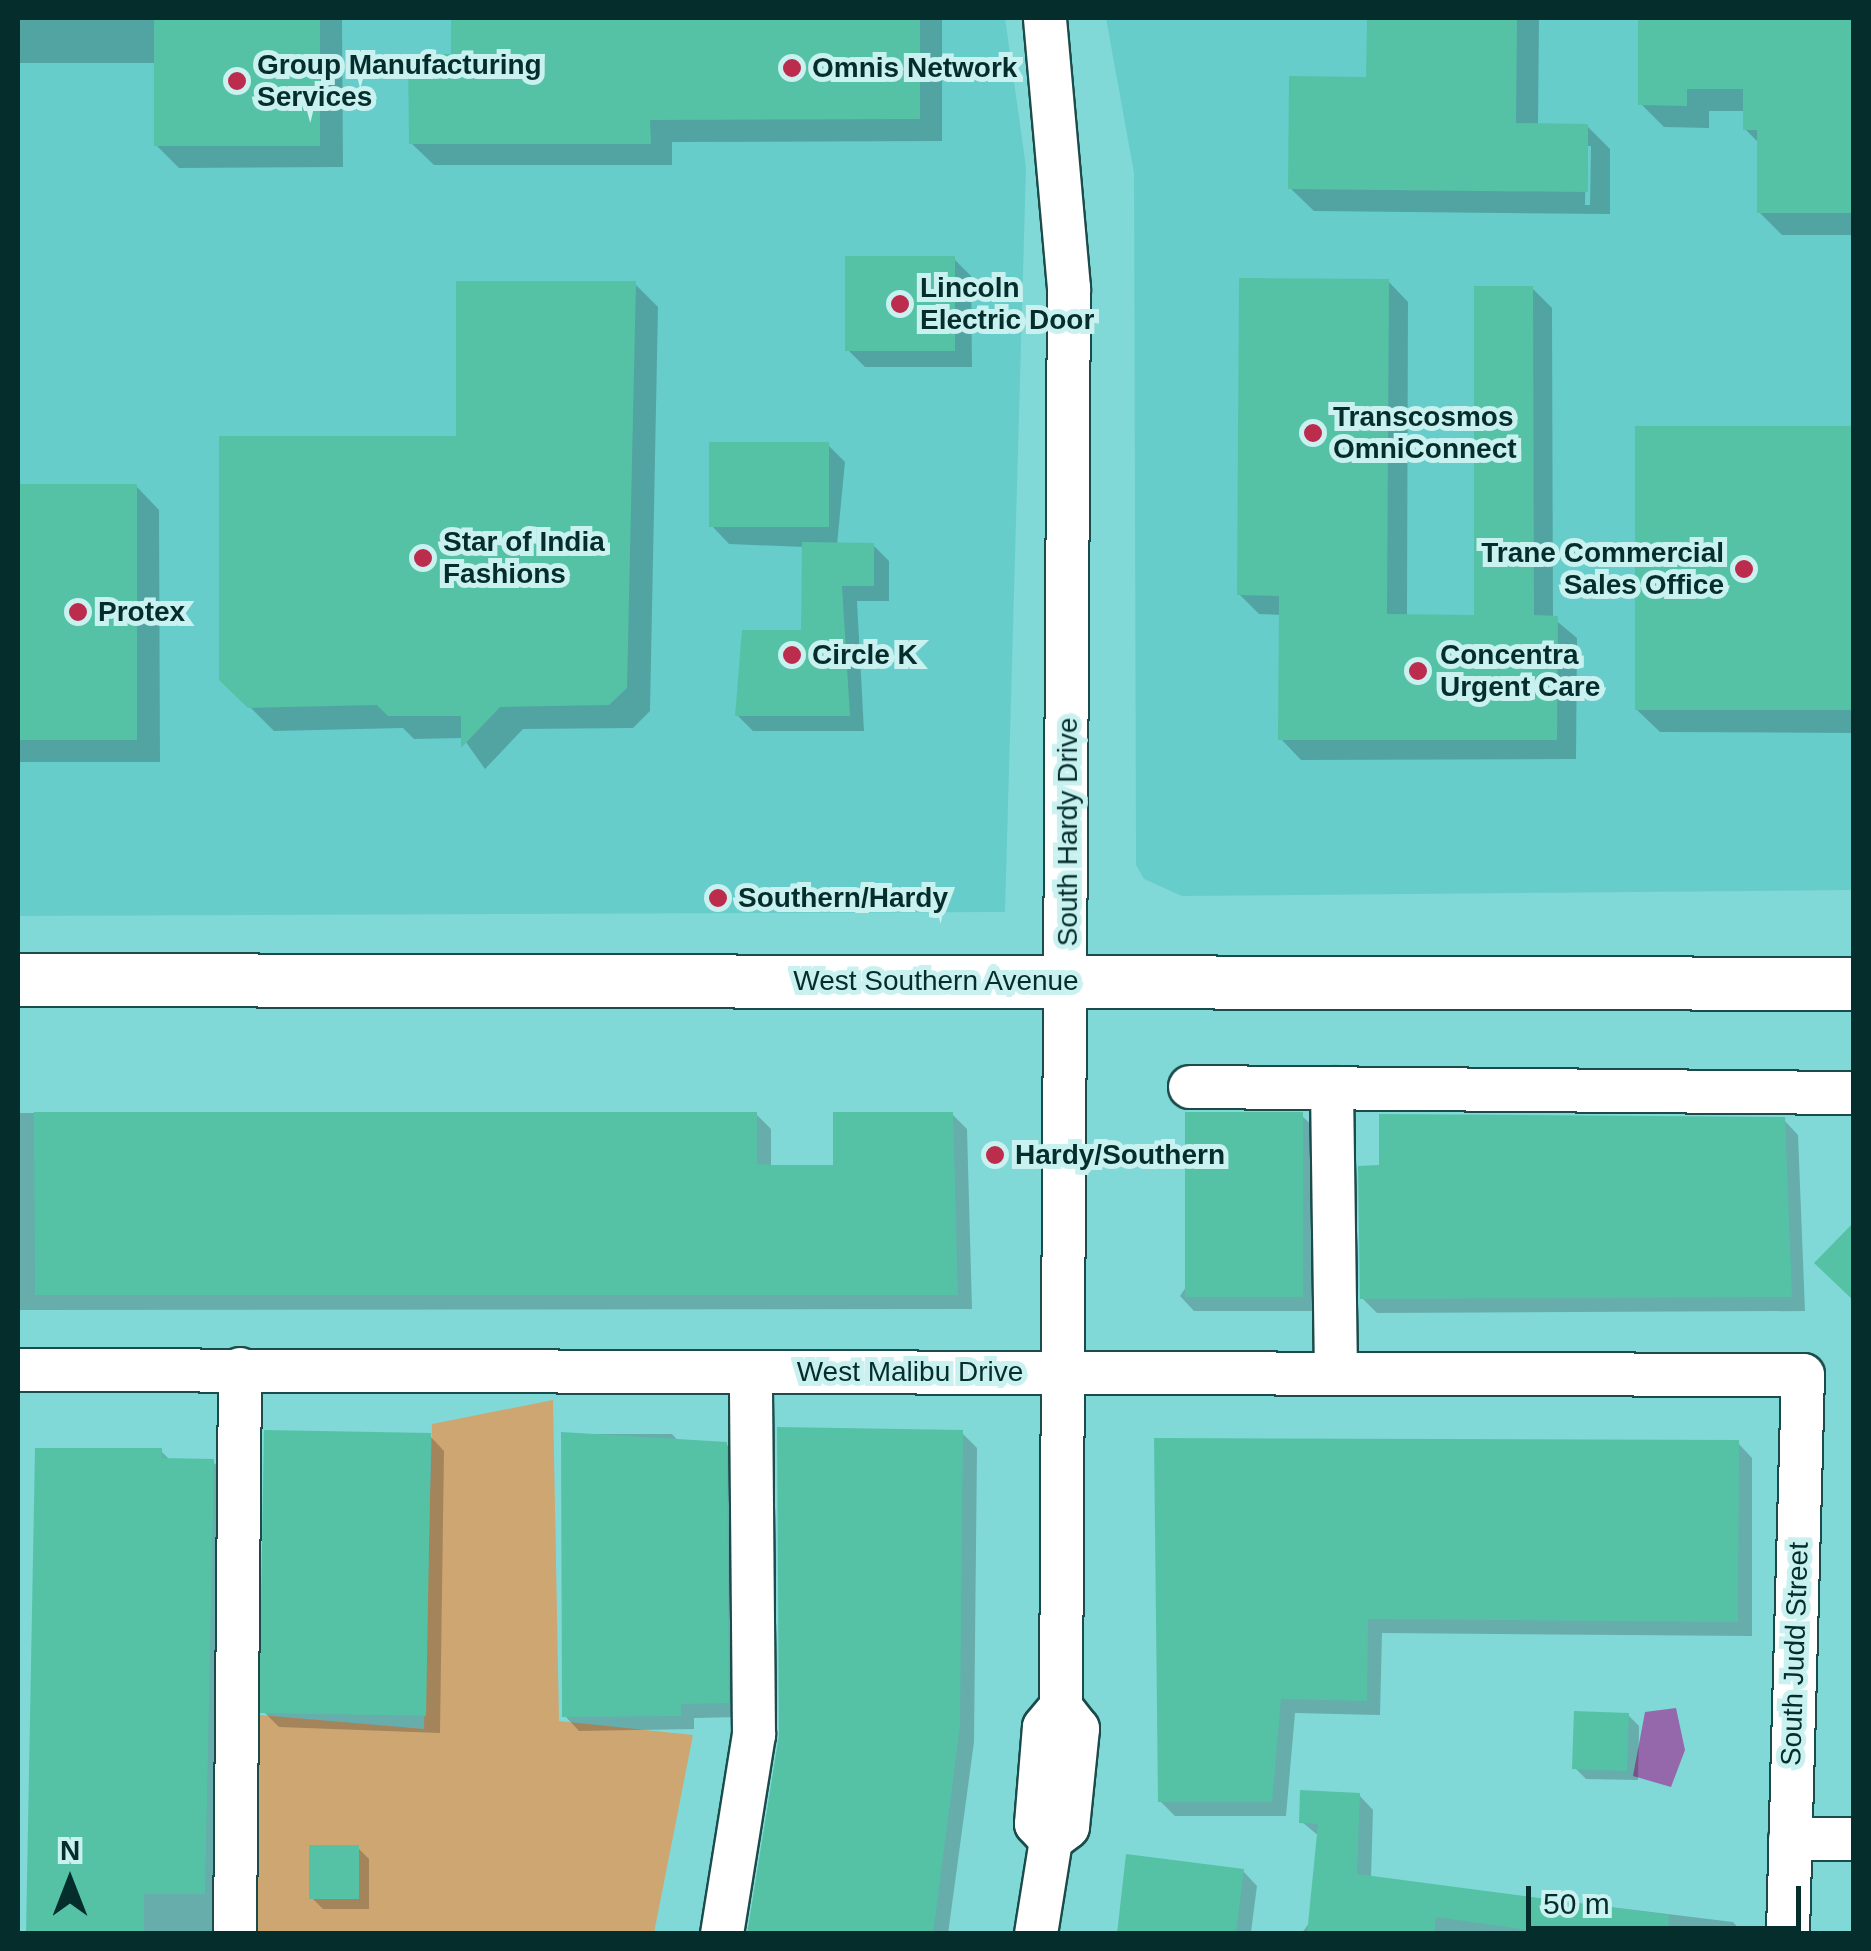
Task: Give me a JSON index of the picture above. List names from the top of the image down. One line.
{"streets":{"main road":["West Southern Avenue"],"street":["South Hardy Drive","West Malibu Drive","South Judd Street"]},"crossings":[["South Hardy Drive","West Southern Avenue"],["South Hardy Drive","West Malibu Drive"],["West Malibu Drive","South Judd Street"]],"places":["Omnis Network","Group Manufacturing Services","Lincoln Electric Door","Transcosmos OmniConnect","Star of India Fashions","Trane Commercial Sales Office","Protex","Circle K","Concentra Urgent Care","Southern/Hardy","Hardy/Southern"],"scale_bar":"50 m","north":"top"}
